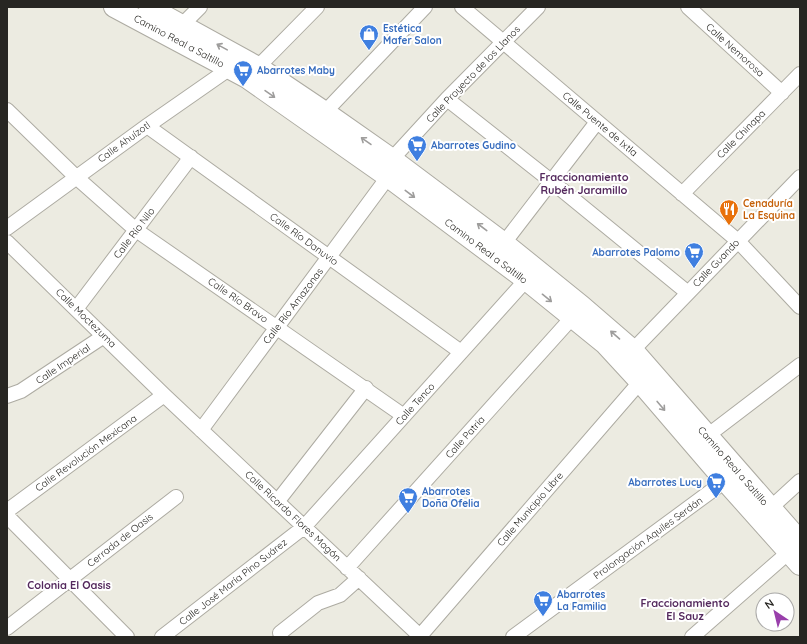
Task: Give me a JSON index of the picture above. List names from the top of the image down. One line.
{"streets":{"street":["Camino Real a Saltillo","Calle Nemorosa","Calle Proyecto de los Llanos","Calle Puente de Ixtla","Calle Chinapa","Calle Ahuízotl","Calle Río Nilo","Calle Río Danuvio","Calle Guando","Calle Río Bravo","Calle Río Amazonas","Calle Moctezuma","Calle Imperial","Calle Tenco","Calle Patria","Calle Revolución Mexicana","Calle Municipio Libre","Calle Ricardo Flores Magón","Prolongación Aquiles Serdán","Cerrada de Oasis","Calle José María Pino Suárez"]},"crossings":[["Camino Real a Saltillo","Calle Proyecto de los Llanos"],["Camino Real a Saltillo","Calle Ahuízotl"],["Camino Real a Saltillo","Calle Guando"],["Camino Real a Saltillo","Calle Río Amazonas"],["Camino Real a Saltillo","Calle Tenco"],["Camino Real a Saltillo","Calle Patria"],["Camino Real a Saltillo","Calle Municipio Libre"],["Camino Real a Saltillo","Prolongación Aquiles Serdán"],["Calle Nemorosa","Calle Chinapa"],["Calle Proyecto de los Llanos","Calle Puente de Ixtla"],["Calle Proyecto de los Llanos","Calle Río Amazonas"],["Calle Puente de Ixtla","Calle Chinapa"],["Calle Puente de Ixtla","Calle Guando"],["Calle Ahuízotl","Calle Río Danuvio"],["Calle Ahuízotl","Calle Río Bravo"],["Calle Río Nilo","Calle Río Danuvio"],["Calle Río Nilo","Calle Río Bravo"],["Calle Río Nilo","Calle Moctezuma"],["Calle Río Danuvio","Calle Río Amazonas"],["Calle Río Danuvio","Calle Tenco"],["Calle Río Bravo","Calle Río Amazonas"],["Calle Río Bravo","Calle Tenco"],["Calle Río Amazonas","Calle Ricardo Flores Magón"],["Calle Moctezuma","Calle Imperial"],["Calle Moctezuma","Calle Revolución Mexicana"],["Calle Moctezuma","Calle Ricardo Flores Magón"],["Calle Tenco","Calle Ricardo Flores Magón"],["Calle Tenco","Calle José María Pino Suárez"],["Calle Patria","Calle Ricardo Flores Magón"],["Calle Revolución Mexicana","Calle Ricardo Flores Magón"],["Calle Municipio Libre","Calle Ricardo Flores Magón"],["Calle Ricardo Flores Magón","Calle José María Pino Suárez"]],"districts":["Fraccionamiento Rubén Jaramillo","Colonia El Oasis","Fraccionamiento El Sauz"],"places":{"shop":["Estética Mafer Salon"],"supermarket":["Abarrotes Maby","Abarrotes Gudino","Abarrotes Palomo","Abarrotes Lucy","Abarrotes Doña Ofelia","Abarrotes La Familia"],"restaurant":["Cenaduría La Esquina"]},"north":"top left"}
